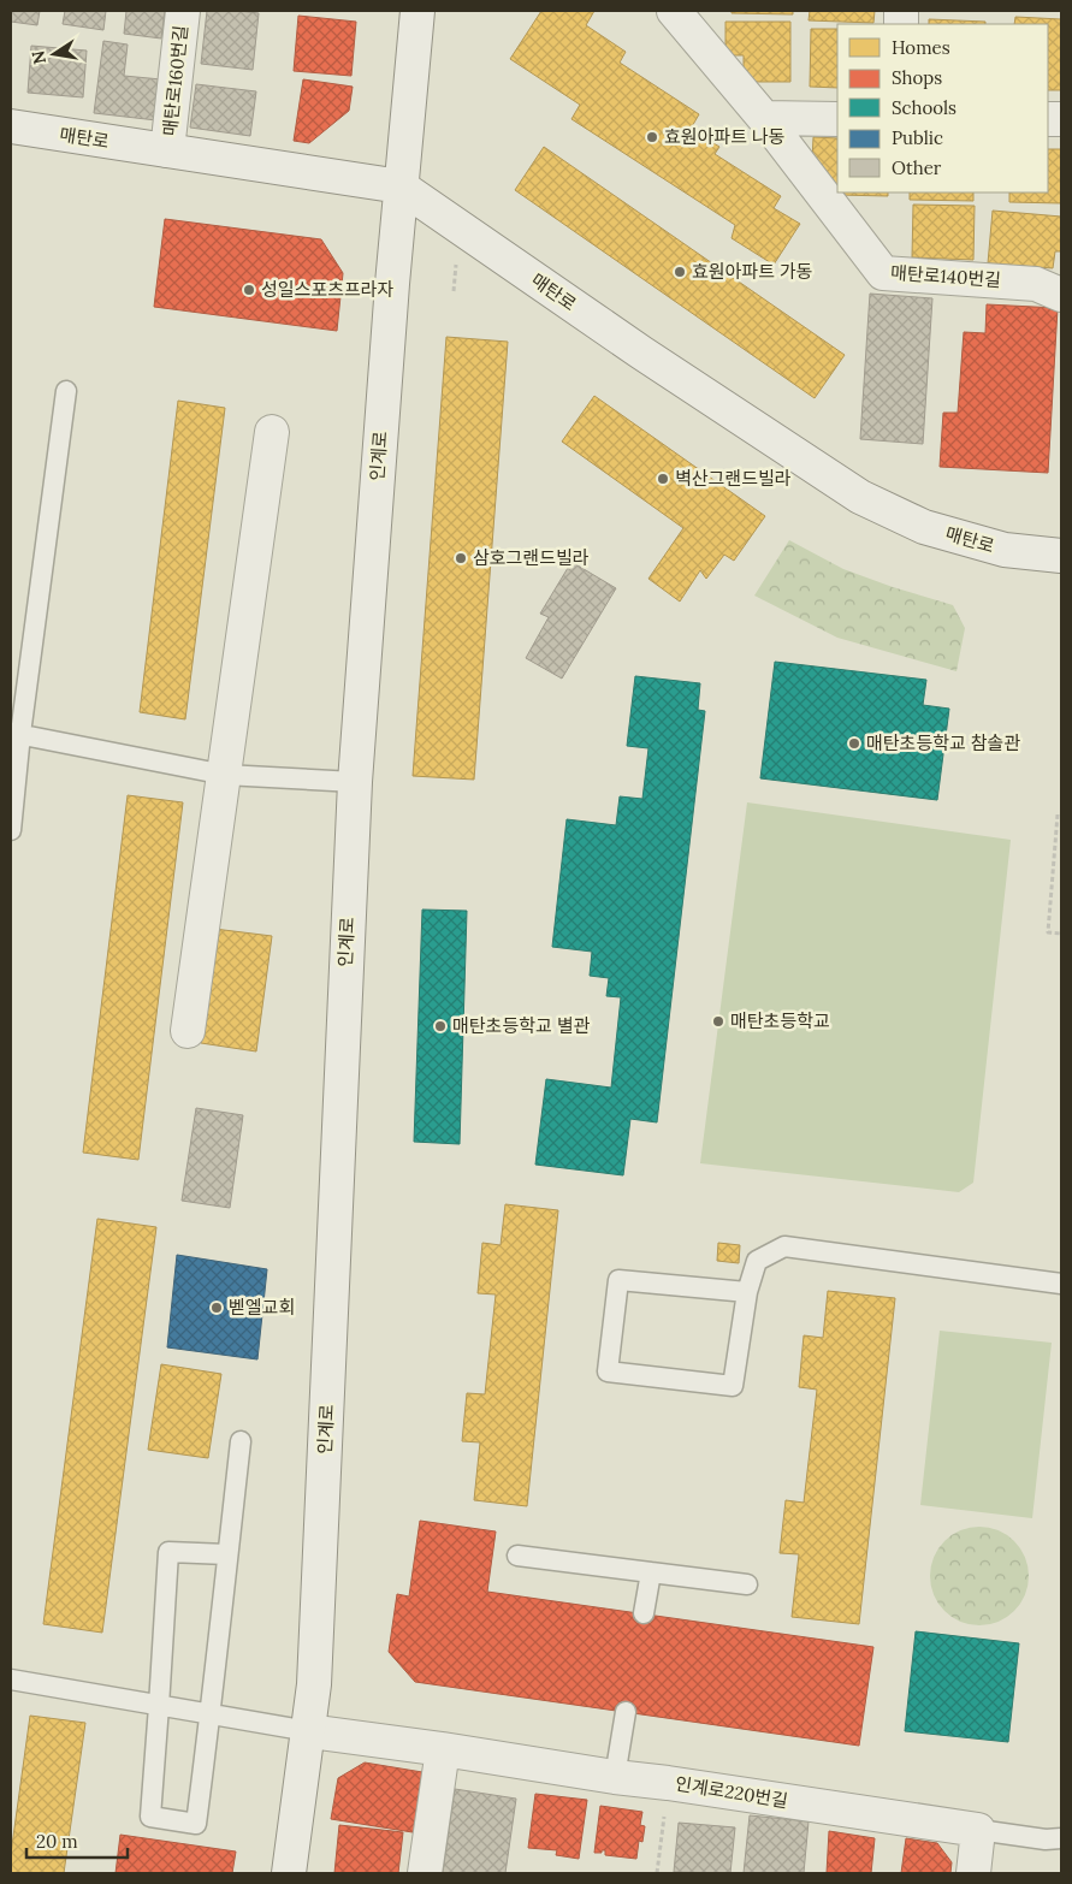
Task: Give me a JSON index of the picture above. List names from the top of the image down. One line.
{"streets":{"street":["매탄로160번길","매탄로","매탄로140번길","인계로","인계로220번길"]},"crossings":[["매탄로160번길","매탄로"],["매탄로","인계로"],["인계로","인계로220번길"]],"places":["효원아파트 나동","효원아파트 가동","성일스포츠프라자","벽산그랜드빌라","삼호그랜드빌라","매탄초등학교 참솔관","매탄초등학교","매탄초등학교 별관","벧엘교회"],"legend":["Homes","Shops","Schools","Public","Other"],"scale_bar":"20 m","north":"left"}
